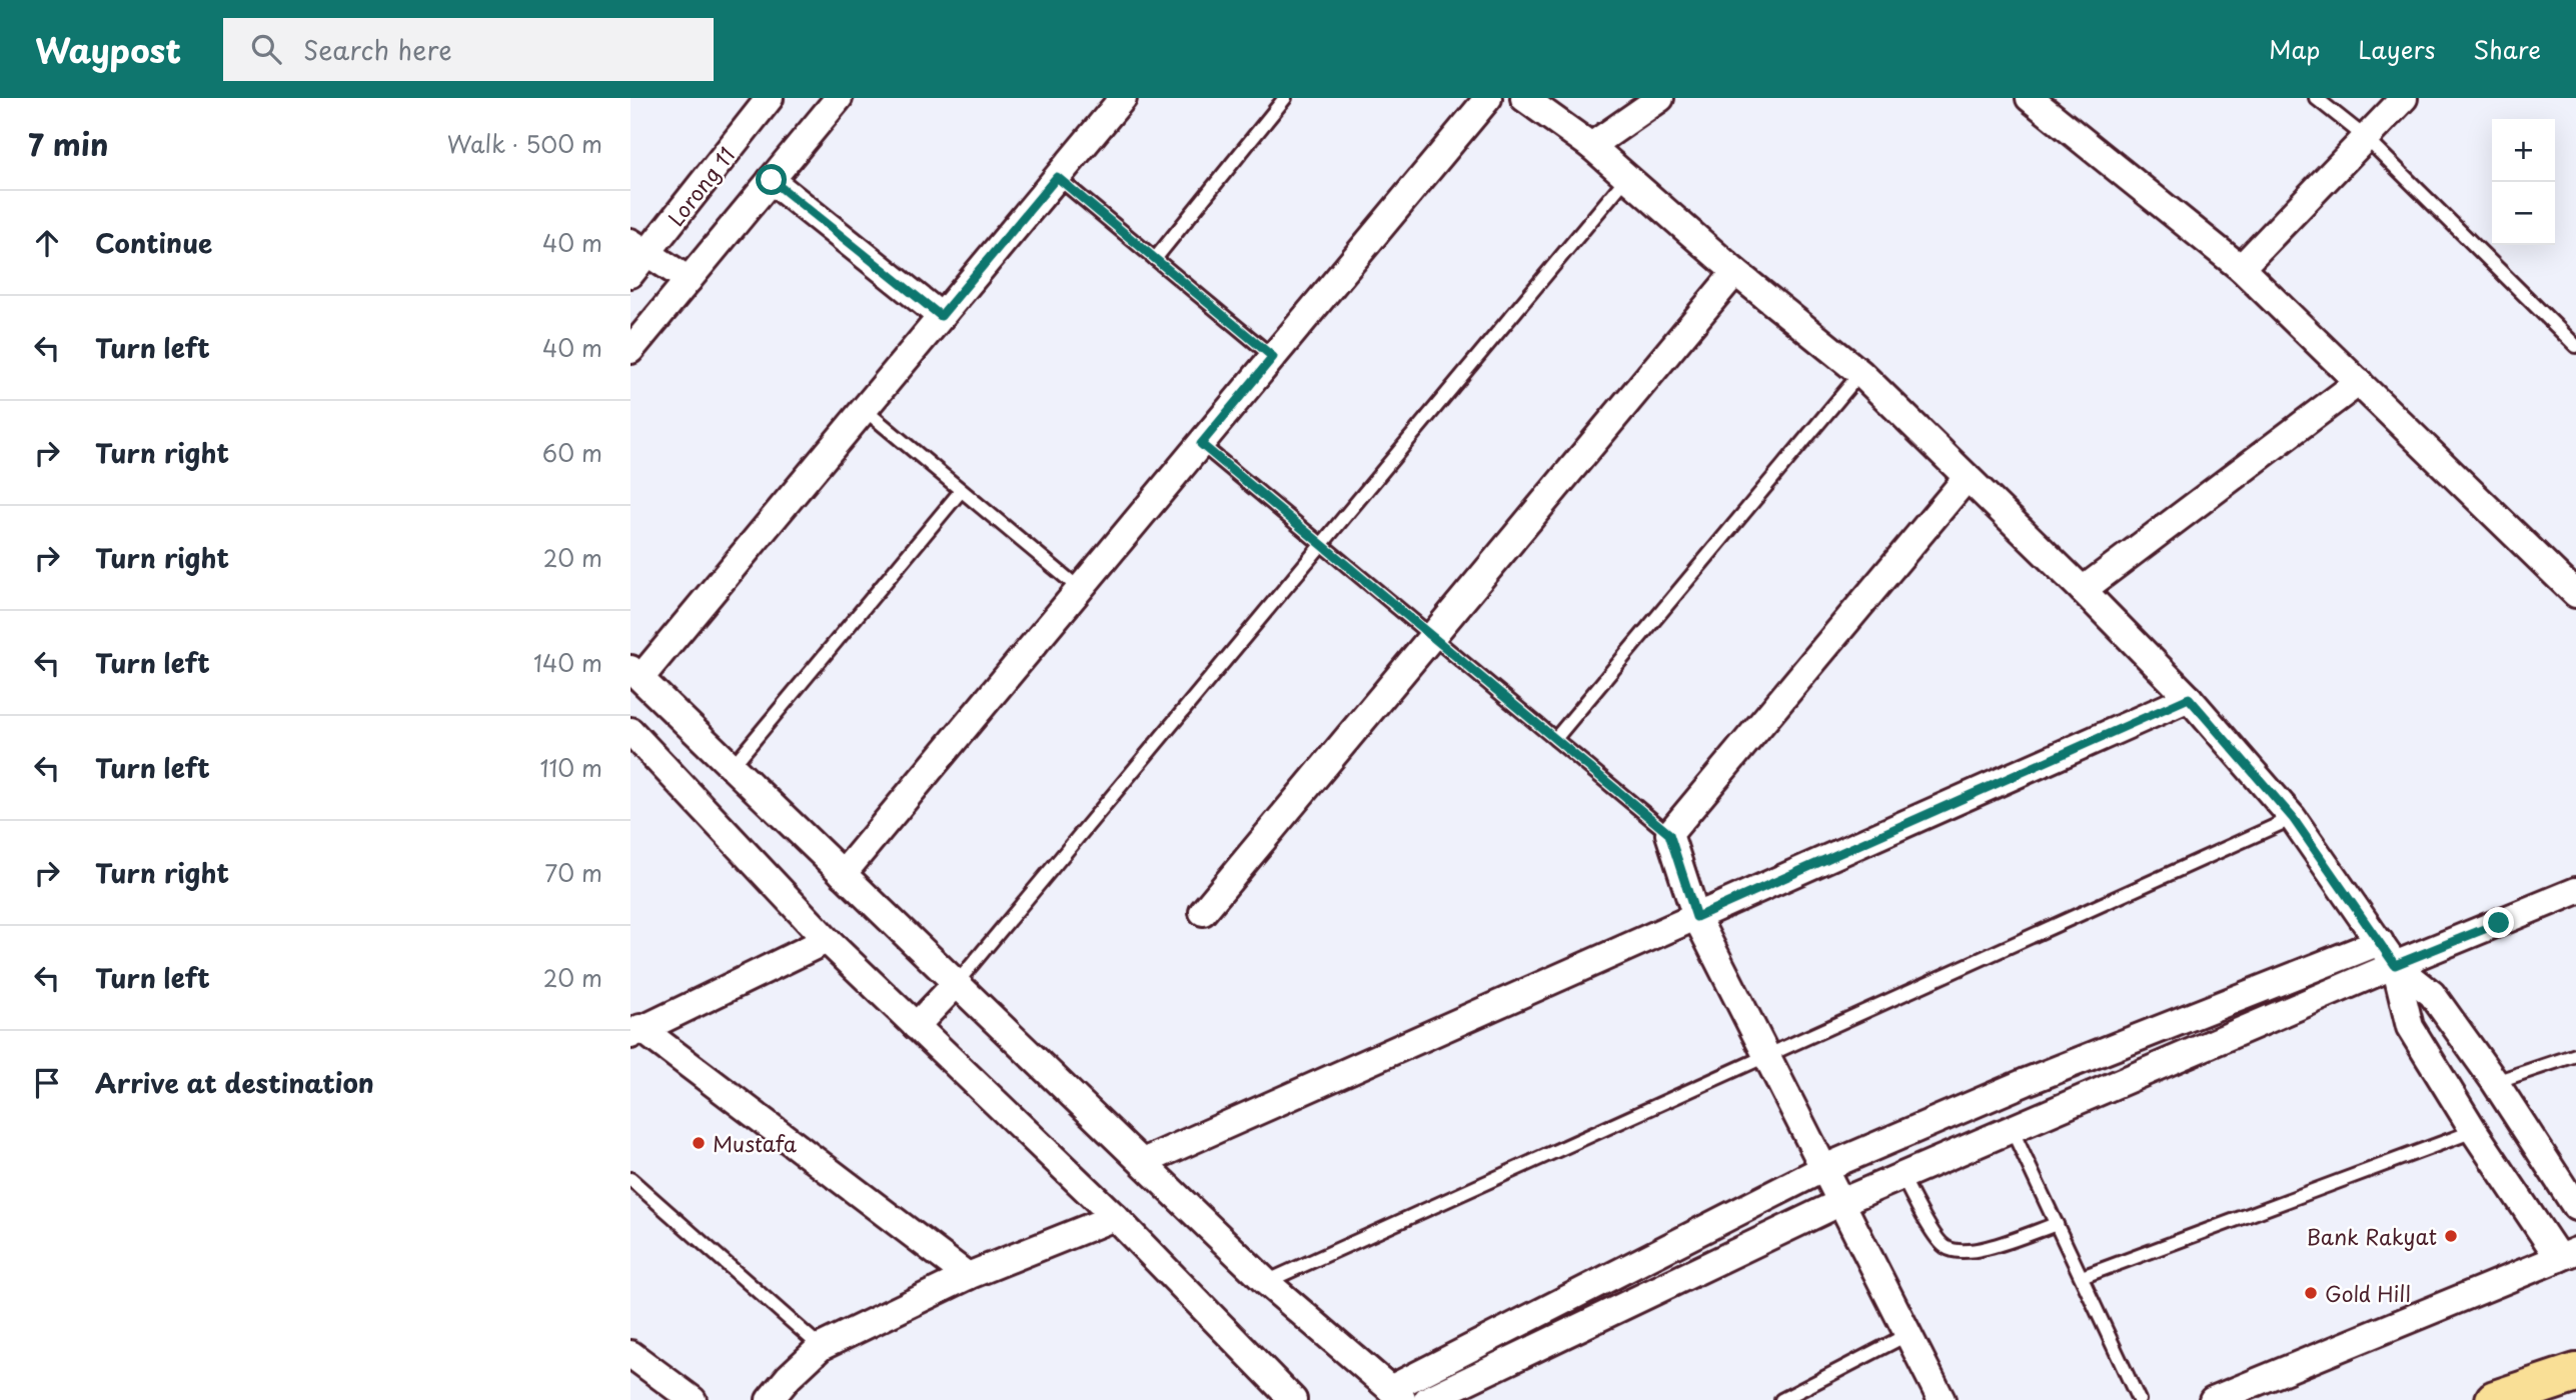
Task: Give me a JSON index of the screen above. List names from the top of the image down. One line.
{"streets":{"street":["Lorong 11"]},"places":["Mustafa","Bank Rakyat","Gold Hill"],"page":{"header":"Waypost","search":"Search here","nav":["Map","Layers","Share"],"heading":["7 min","Walk · 500 m"],"map_buttons":["+","−"],"list":[["Continue","40 m"],["Turn left","40 m"],["Turn right","60 m"],["Turn right","20 m"],["Turn left","140 m"],["Turn left","110 m"],["Turn right","70 m"],["Turn left","20 m"],"Arrive at destination"]}}
